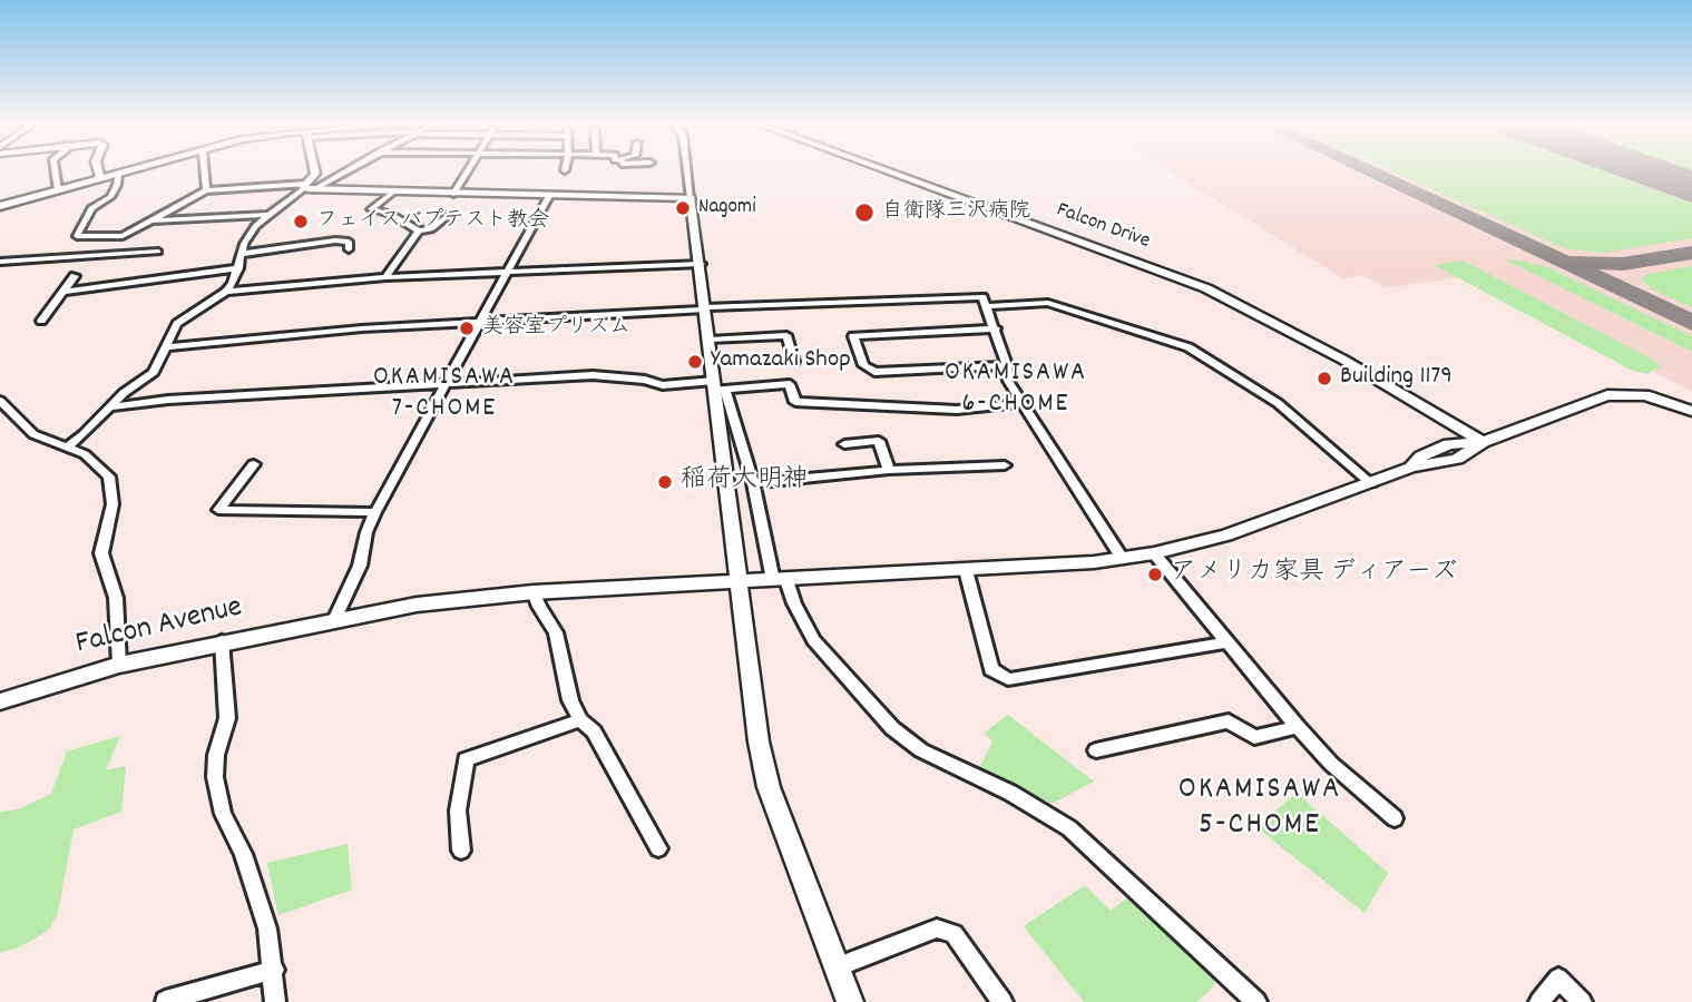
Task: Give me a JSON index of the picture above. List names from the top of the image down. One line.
{"streets":{"street":["Falcon Drive","Falcon Avenue"]},"districts":["OKAMISAWA 6-CHOME","OKAMISAWA 7-CHOME","OKAMISAWA 5-CHOME"],"places":["Nagomi","自衛隊三沢病院","フェイスバプテスト教会","美容室プリズム","Yamazaki Shop","Building 1179","稲荷大明神","アメリカ家具 ディアーズ"]}
